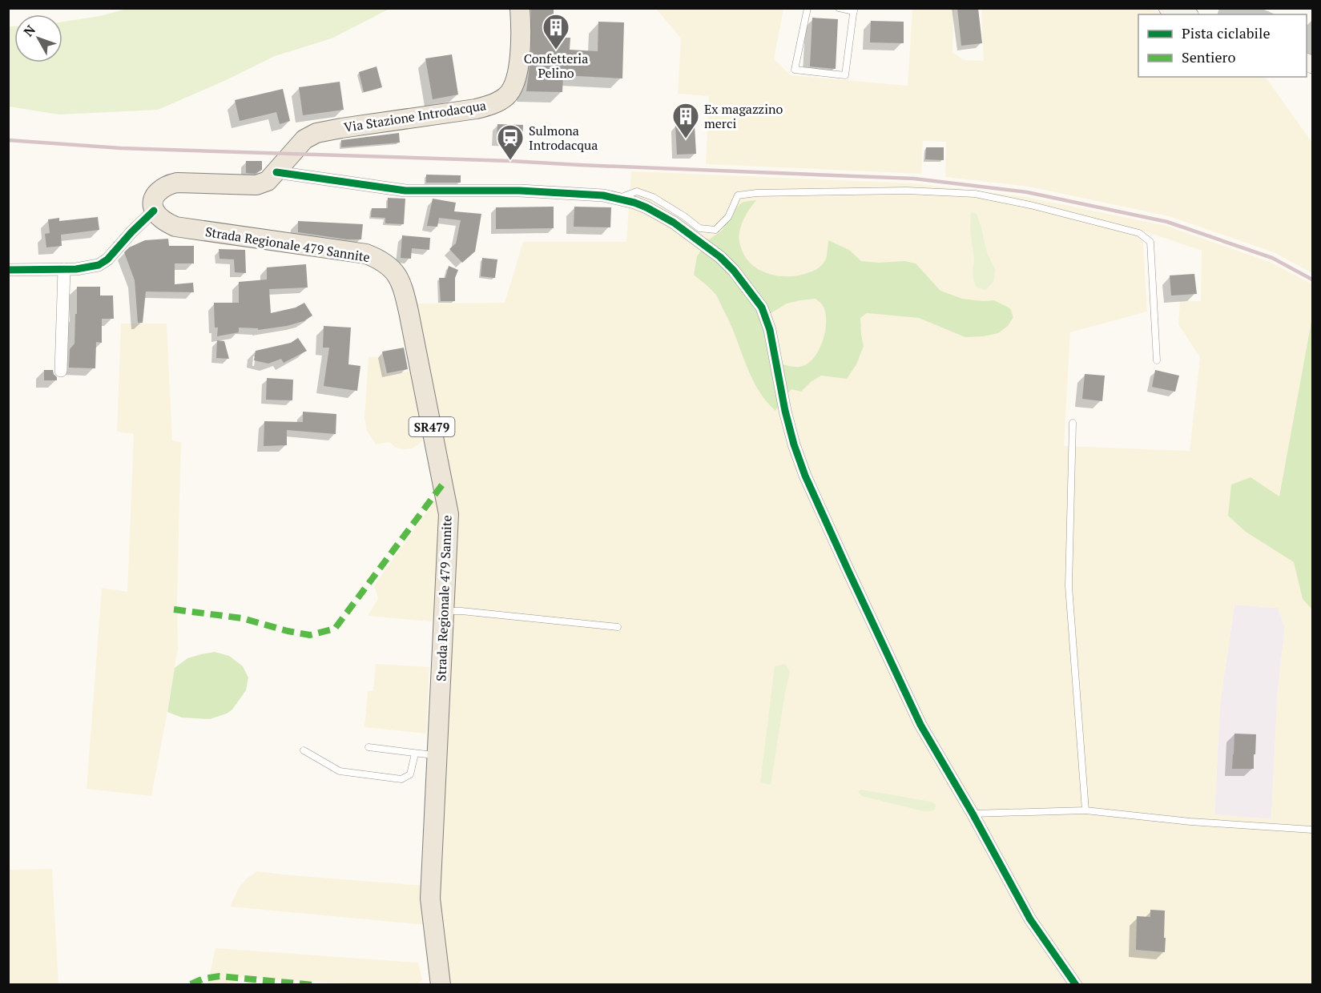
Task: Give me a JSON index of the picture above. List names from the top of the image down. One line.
{"streets":{"main road":["Via Stazione Introdacqua","Strada Regionale 479 Sannite","SR479"]},"places":{"building":["Confetteria Pelino","Ex magazzino merci"],"station":["Sulmona Introdacqua"]},"legend":["Pista ciclabile","Sentiero"],"north":"top left"}
